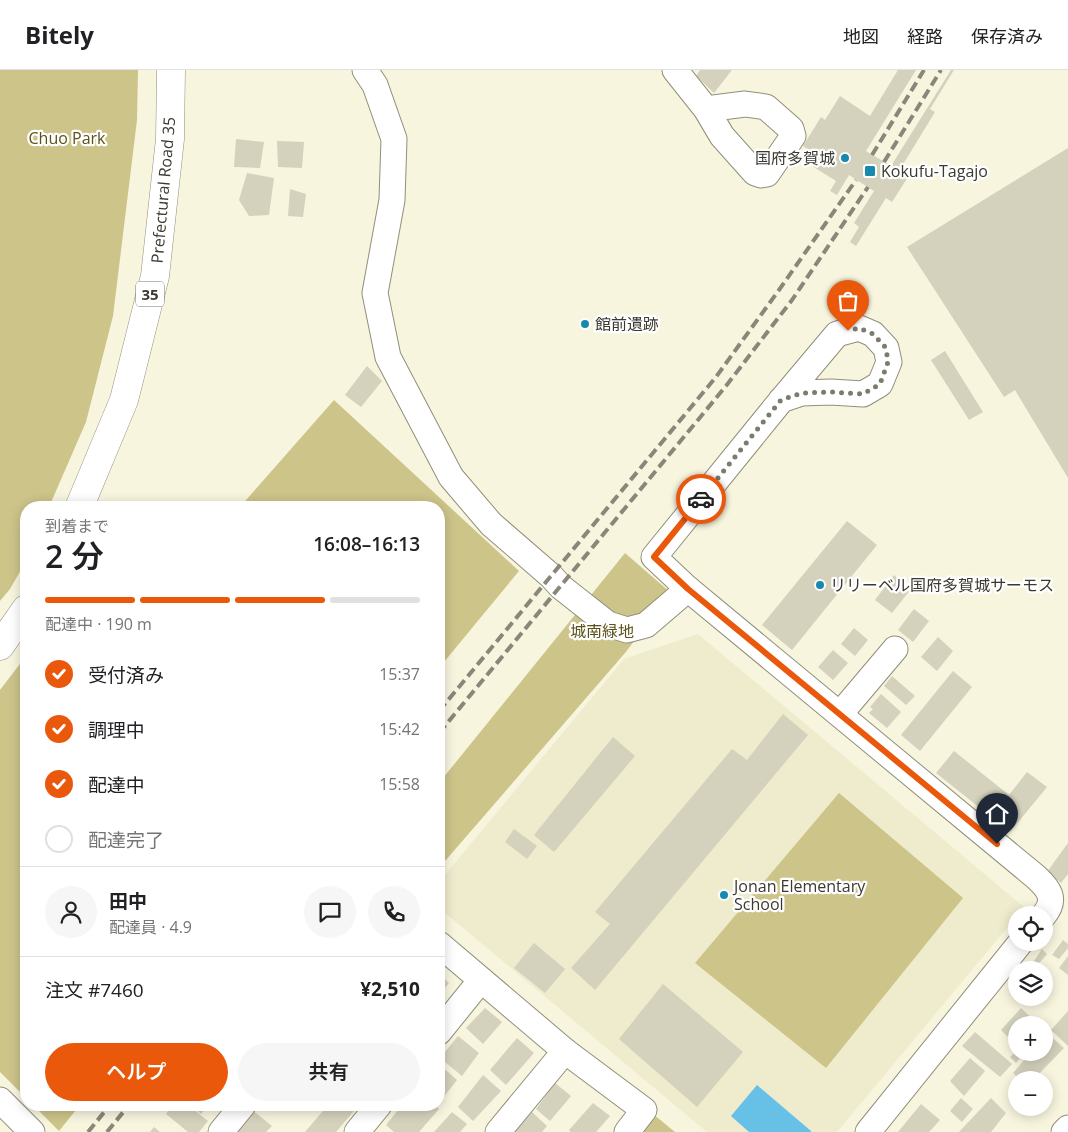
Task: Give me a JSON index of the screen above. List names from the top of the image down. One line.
{"streets":{"main road":["Prefectural Road 35","35"]},"parks":["Chuo Park","城南緑地"],"places":{"other":["国府多賀城","館前遺跡","リリーベル国府多賀城サーモス","Jonan Elementary School"],"transit":["Kokufu-Tagajo"]},"page":{"header":"Bitely","nav":["地図","経路","保存済み"],"heading":["2 分","到着まで","16:08–16:13"],"panel":["田中","配達員 · 4.9","注文 #7460","¥2,510"],"bar":"配達中 · 190 m","list":[["受付済み","15:37"],["調理中","15:42"],["配達中","15:58"],"配達完了"],"map_buttons":["+","−"],"buttons":["ヘルプ","共有"]}}
